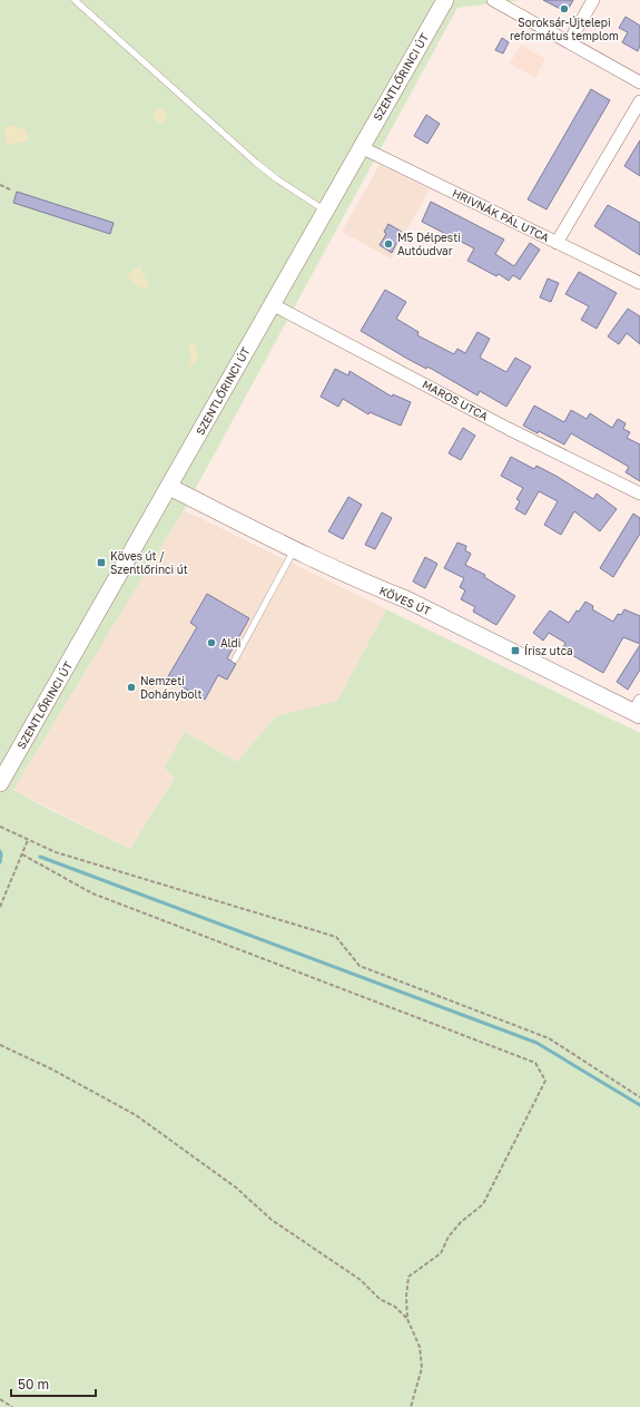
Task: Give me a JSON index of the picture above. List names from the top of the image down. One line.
{"streets":{"main road":["SZENTLŐRINCI ÚT","KÖVES ÚT"],"street":["HRIVNÁK PÁL UTCA","MAROS UTCA"]},"crossings":[["SZENTLŐRINCI ÚT","HRIVNÁK PÁL UTCA"],["SZENTLŐRINCI ÚT","MAROS UTCA"],["SZENTLŐRINCI ÚT","KÖVES ÚT"]],"places":{"other":["Soroksár-Újtelepi református templom","M5 Délpesti Autóudvar","Aldi","Nemzeti Dohánybolt"],"transit":["Köves út / Szentlőrinci út","Írisz utca"]},"scale_bar":"50 m"}
